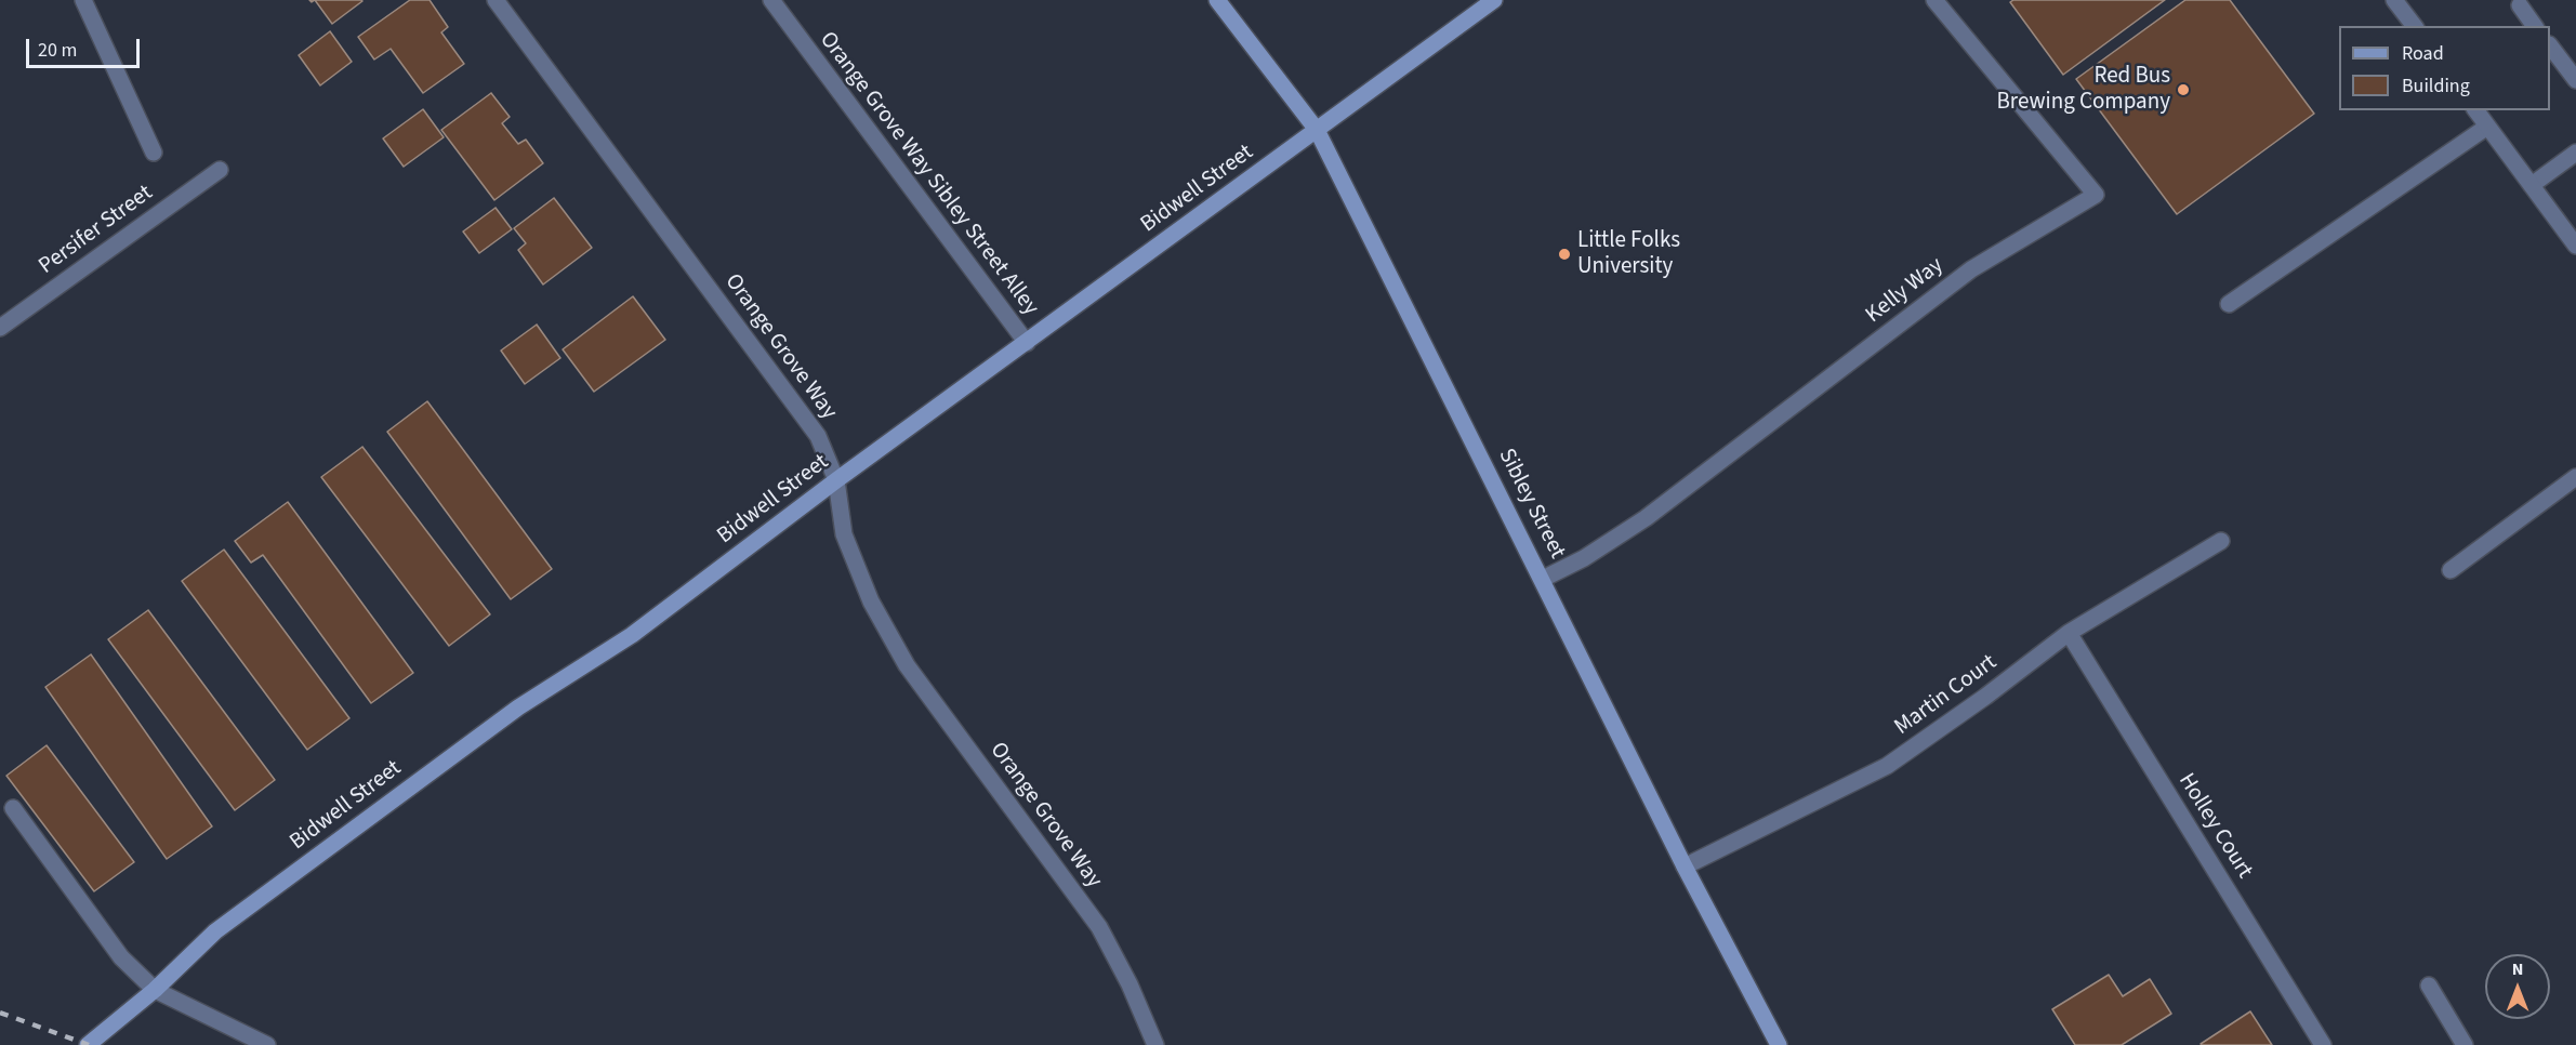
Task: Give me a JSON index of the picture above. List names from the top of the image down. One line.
{"streets":{"street":["Orange Grove Way Sibley Street Alley","Bidwell Street","Persifer Street","Kelly Way","Orange Grove Way","Sibley Street","Martin Court","Holley Court"]},"crossings":[["Orange Grove Way Sibley Street Alley","Bidwell Street"],["Bidwell Street","Orange Grove Way"],["Bidwell Street","Sibley Street"],["Kelly Way","Sibley Street"],["Sibley Street","Martin Court"],["Martin Court","Holley Court"]],"places":["Red Bus Brewing Company","Little Folks University"],"legend":["Road","Building"],"scale_bar":"20 m","north":"top"}
